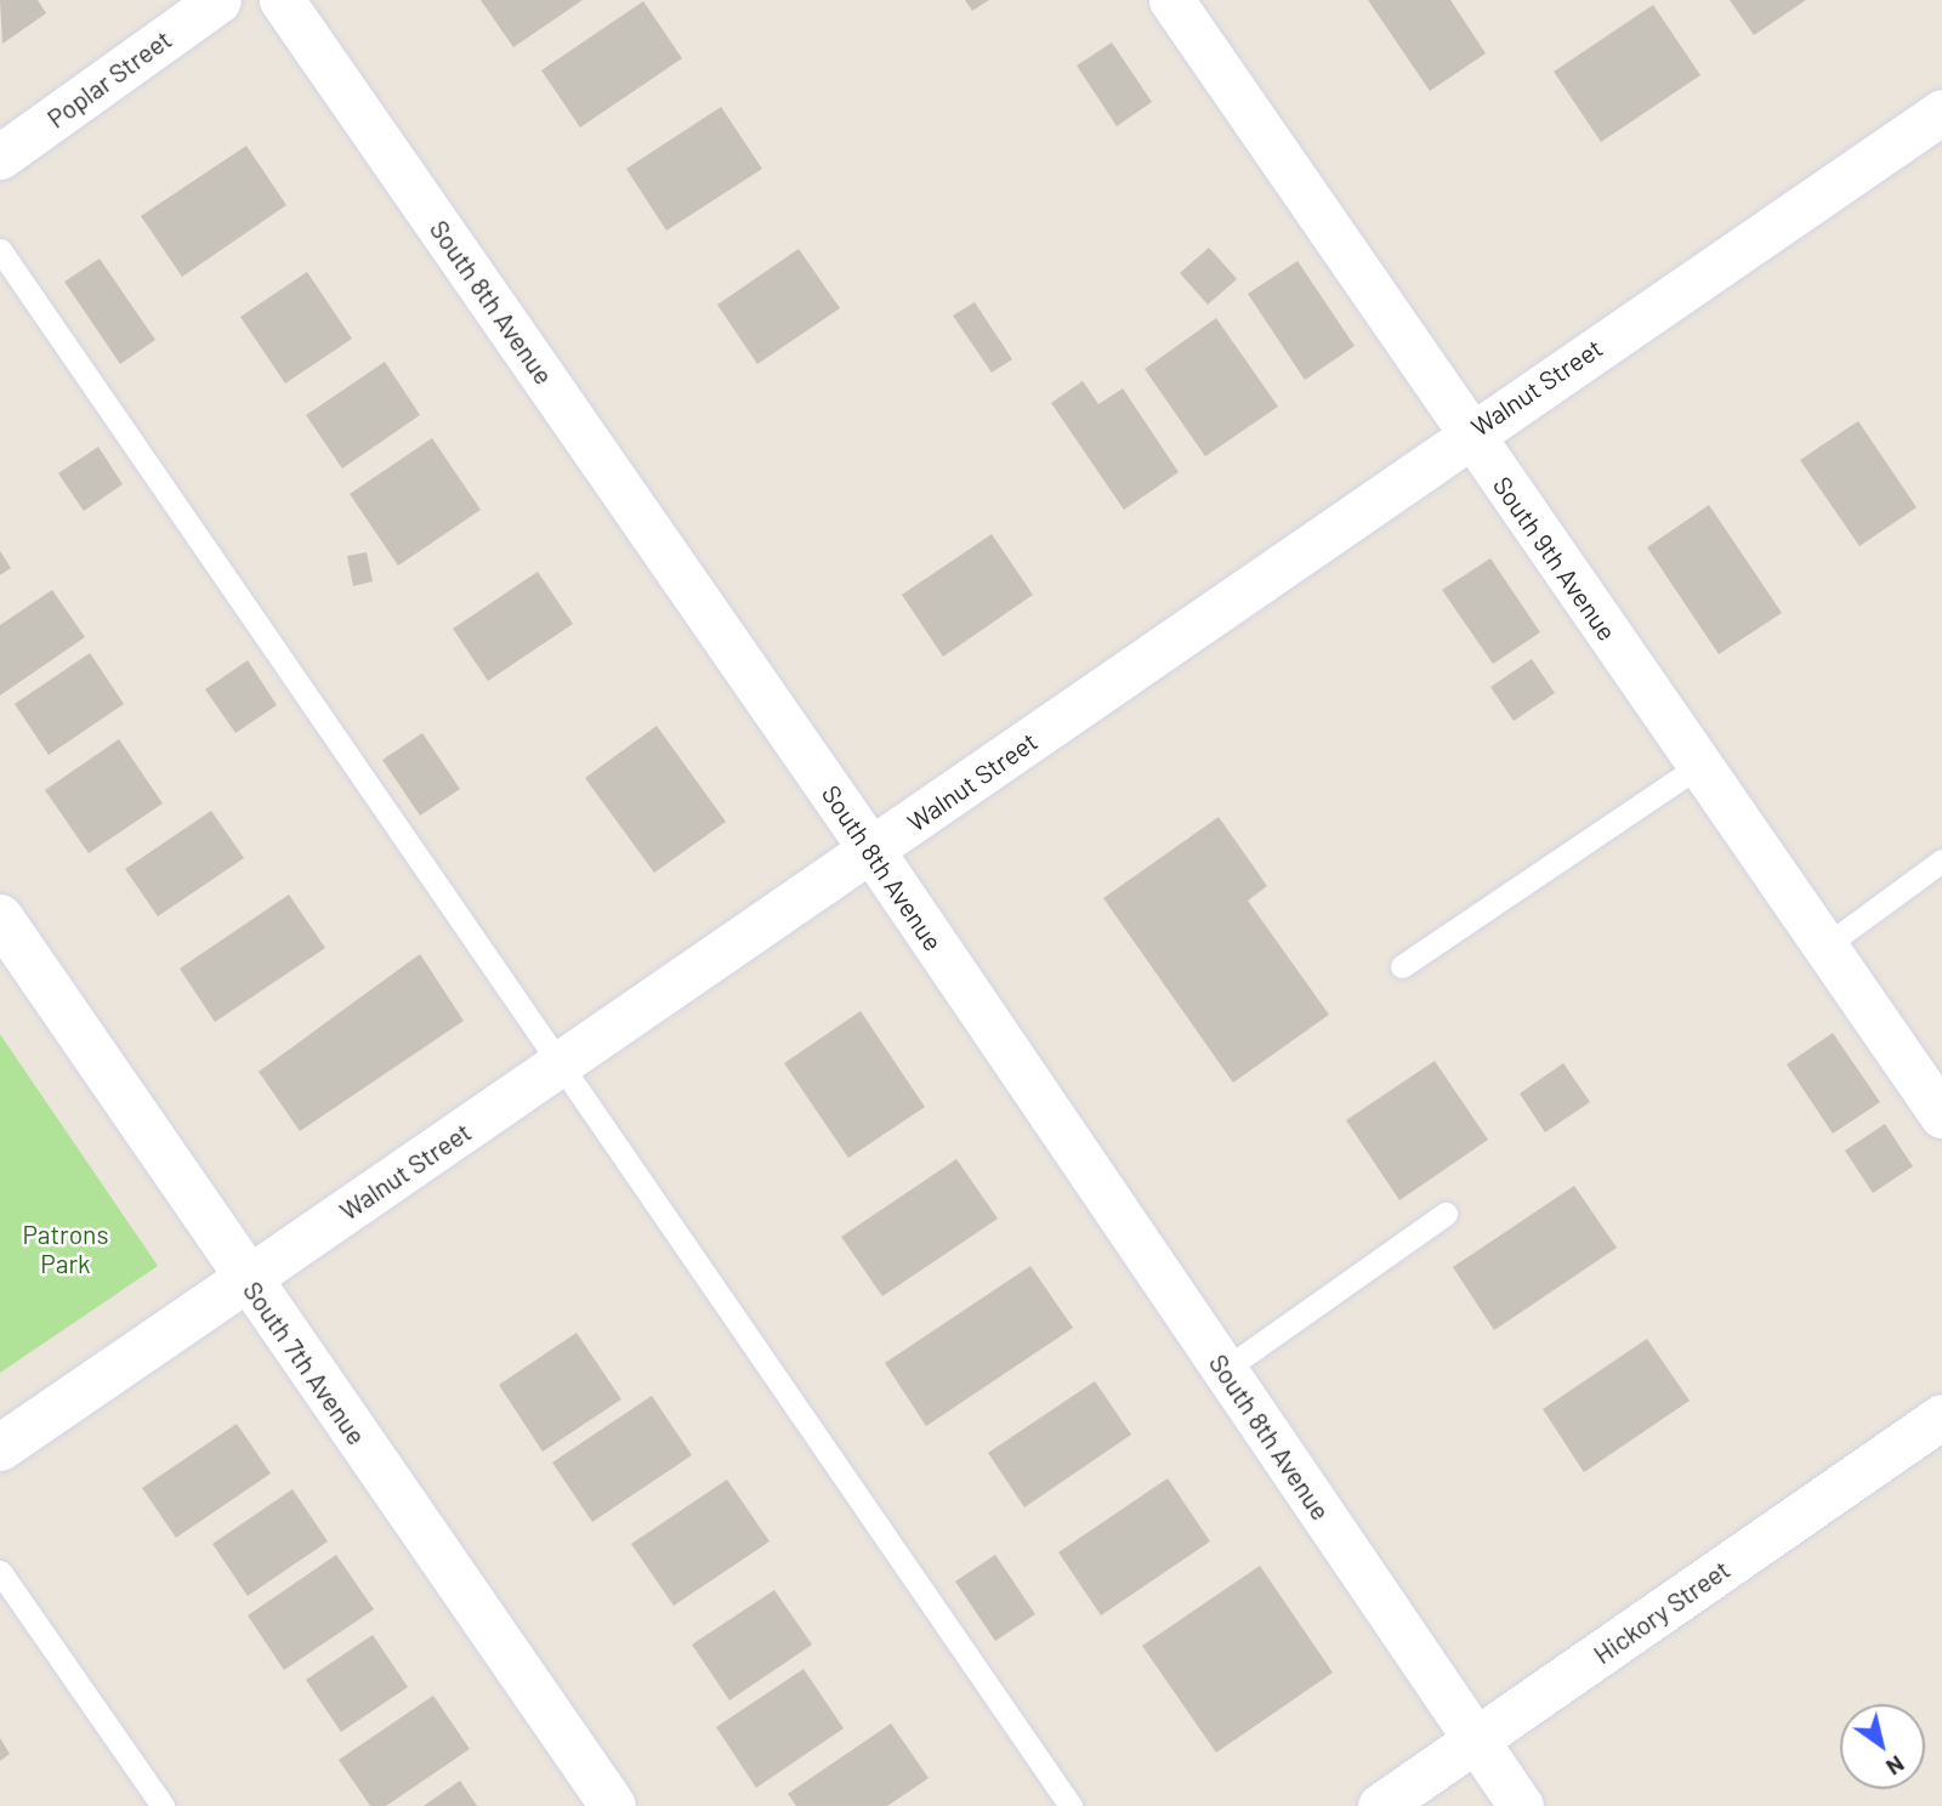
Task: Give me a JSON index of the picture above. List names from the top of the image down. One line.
{"streets":{"main road":["Walnut Street","South 7th Avenue"],"street":["Poplar Street","South 8th Avenue","South 9th Avenue","Hickory Street"]},"crossings":[["South 8th Avenue","Walnut Street"],["South 8th Avenue","Hickory Street"],["Walnut Street","South 9th Avenue"],["Walnut Street","South 7th Avenue"]],"parks":["Patrons Park"],"north":"bottom right"}
